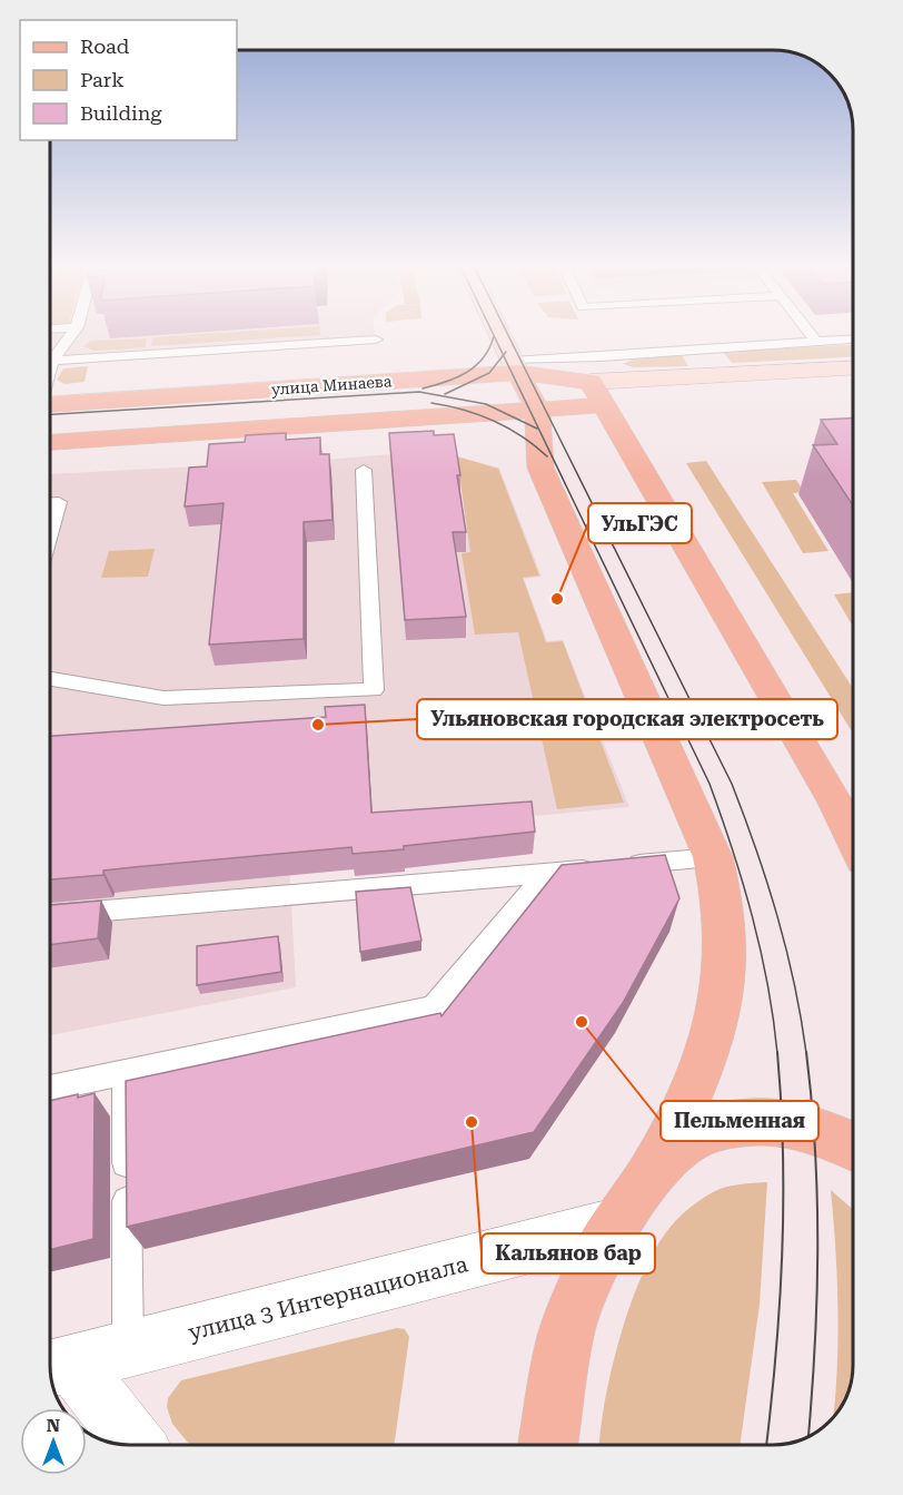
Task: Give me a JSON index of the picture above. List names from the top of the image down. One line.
{"streets":{"main road":["улица Минаева"],"street":["улица 3 Интернационала"]},"places":["УльГЭС","Ульяновская городская электросеть","Пельменная","Кальянов бар"],"legend":["Road","Park","Building"],"north":"top"}
